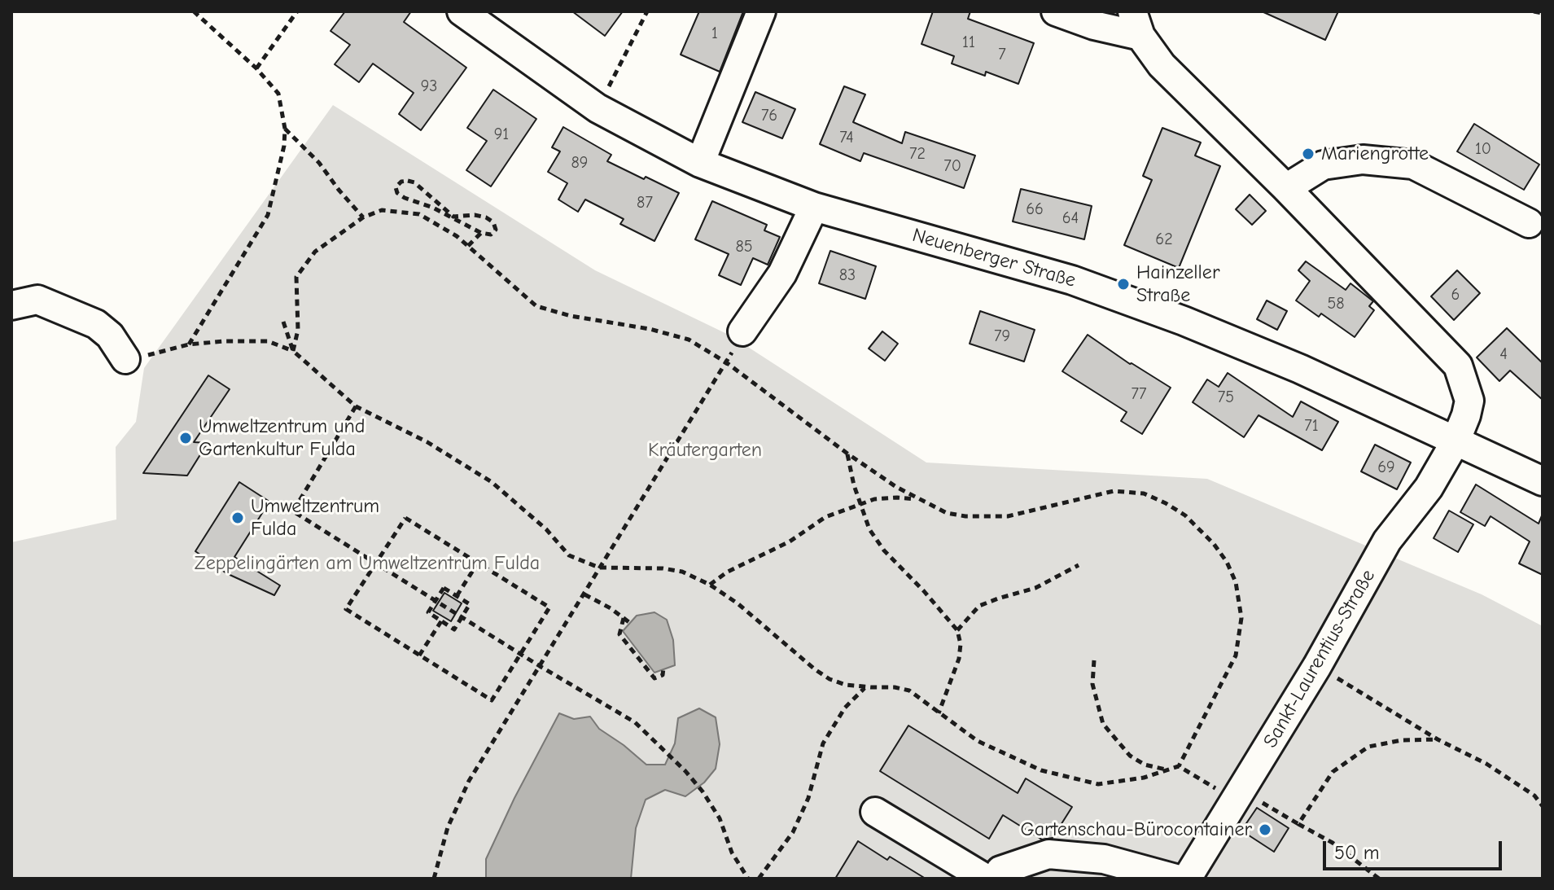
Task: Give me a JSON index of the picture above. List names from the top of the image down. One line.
{"streets":{"street":["Neuenberger Straße","Sankt-Laurentius-Straße"]},"crossings":[["Neuenberger Straße","Sankt-Laurentius-Straße"]],"parks":["Kräutergarten","Zeppelingärten am Umweltzentrum Fulda"],"places":["Mariengrotte","Hainzeller Straße","Umweltzentrum und Gartenkultur Fulda","Umweltzentrum Fulda","Gartenschau-Bürocontainer"],"house_numbers":["1","11","7","93","76","91","74","10","72","89","70","87","66","64","62","85","83","6","58","79","4","77","75","71","69"],"scale_bar":"50 m"}
